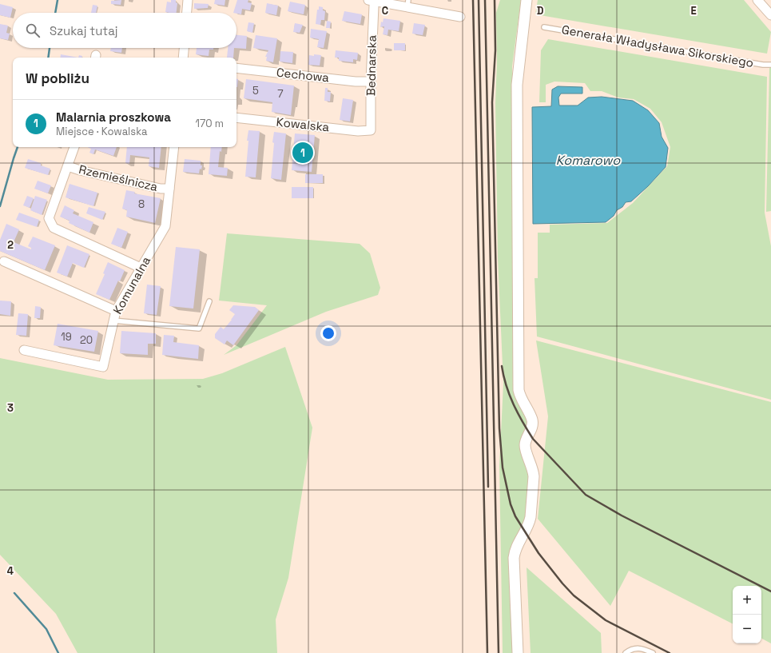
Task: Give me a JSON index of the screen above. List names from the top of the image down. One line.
{"streets":{"street":["Bednarska","Cechowa","Kowalska","Rzemieślnicza","Komunalna"],"lane":["Generała Władysława Sikorskiego"]},"crossings":[["Bednarska","Cechowa"],["Bednarska","Kowalska"],["Rzemieślnicza","Komunalna"]],"water":["Komarowo"],"house_numbers":["5","7","8","19","20"],"page":{"search":"Szukaj tutaj","heading":"W pobliżu","list":[{"mark":"1","name":"Malarnia proszkowa","note":"Miejsce · Kowalska","value":"170 m"}],"pins":"1","map_buttons":["+","−"]},"grid":{"columns":["C","D","E"],"rows":["2","3","4"]}}
